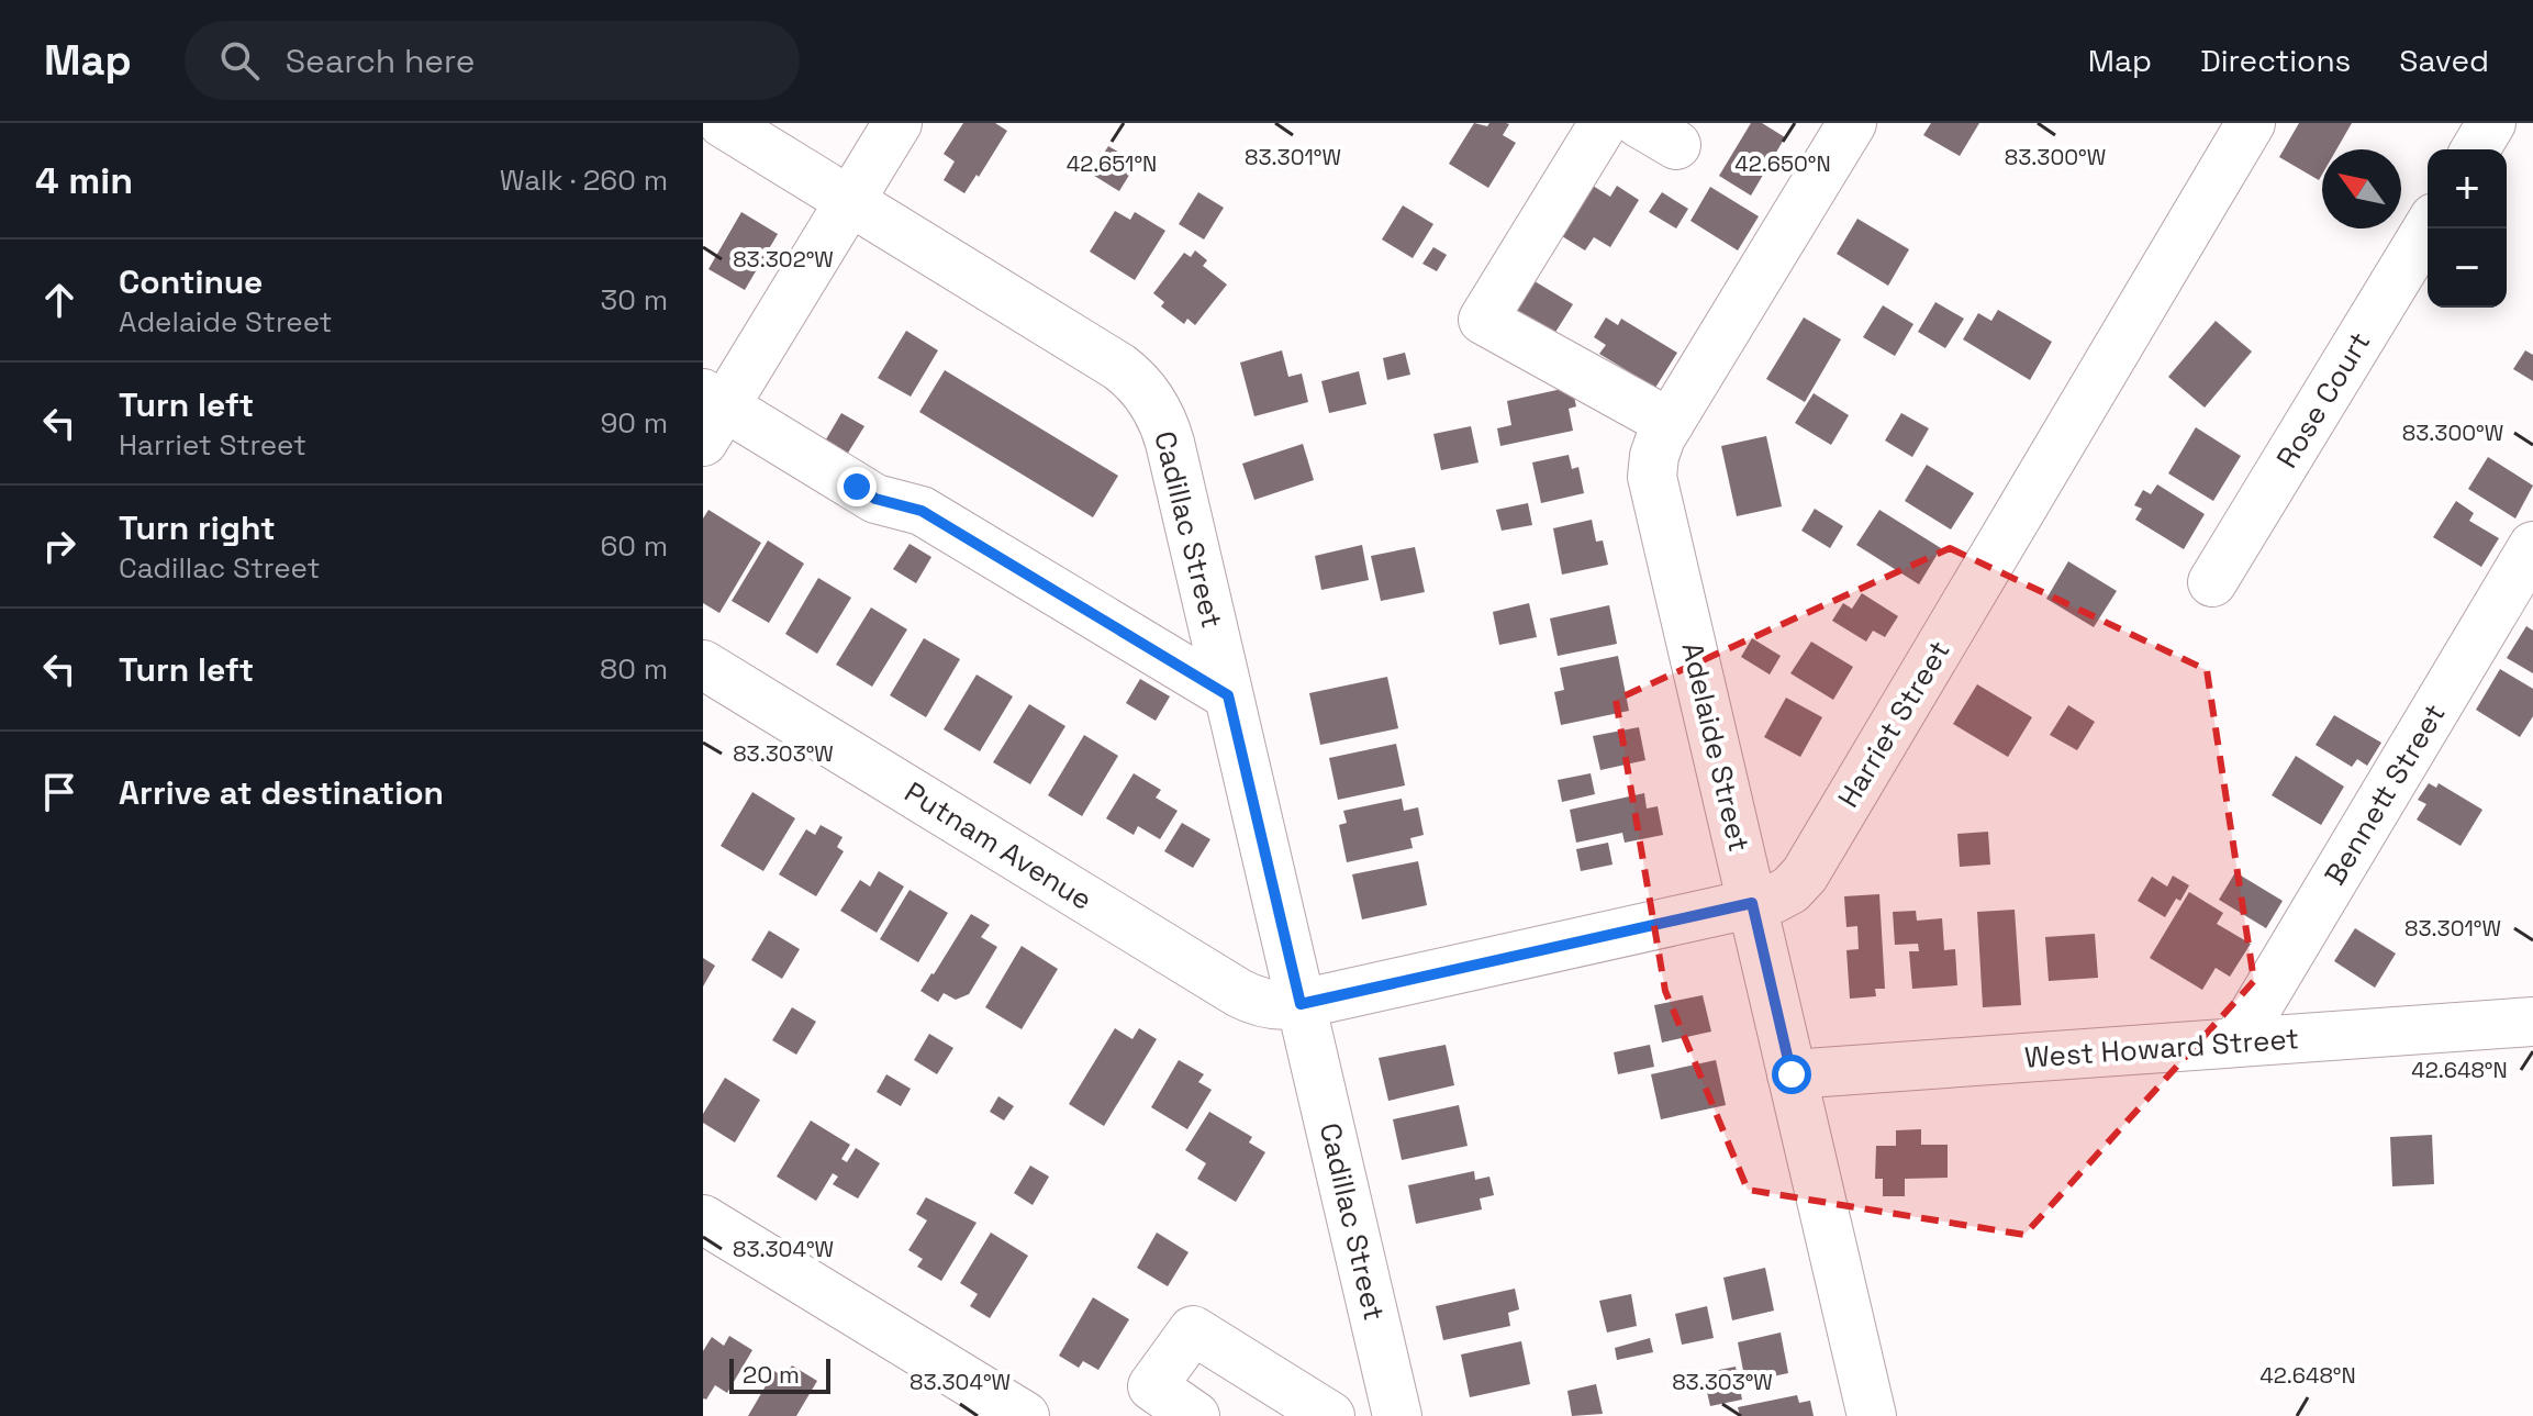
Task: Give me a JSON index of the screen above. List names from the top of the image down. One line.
{"streets":{"street":["Rose Court","Cadillac Street","Harriet Street","Adelaide Street","Bennett Street","Putnam Avenue","West Howard Street"]},"crossings":[["Cadillac Street","Harriet Street"],["Cadillac Street","Putnam Avenue"],["Harriet Street","Adelaide Street"],["Harriet Street","Putnam Avenue"],["Adelaide Street","West Howard Street"],["Bennett Street","West Howard Street"]],"scale_bar":"20 m","north":"top left","page":{"header":"Map","search":"Search here","nav":["Map","Directions","Saved"],"heading":["4 min","Walk · 260 m"],"map_buttons":["+","−"],"list":[["Continue","Adelaide Street","30 m"],["Turn left","Harriet Street","90 m"],["Turn right","Cadillac Street","60 m"],["Turn left","80 m"],"Arrive at destination"],"scale":"20 m"},"coordinates":["83.301°W","83.300°W","42.651°N","42.650°N","83.302°W","83.303°W","42.648°N","83.304°W"]}
